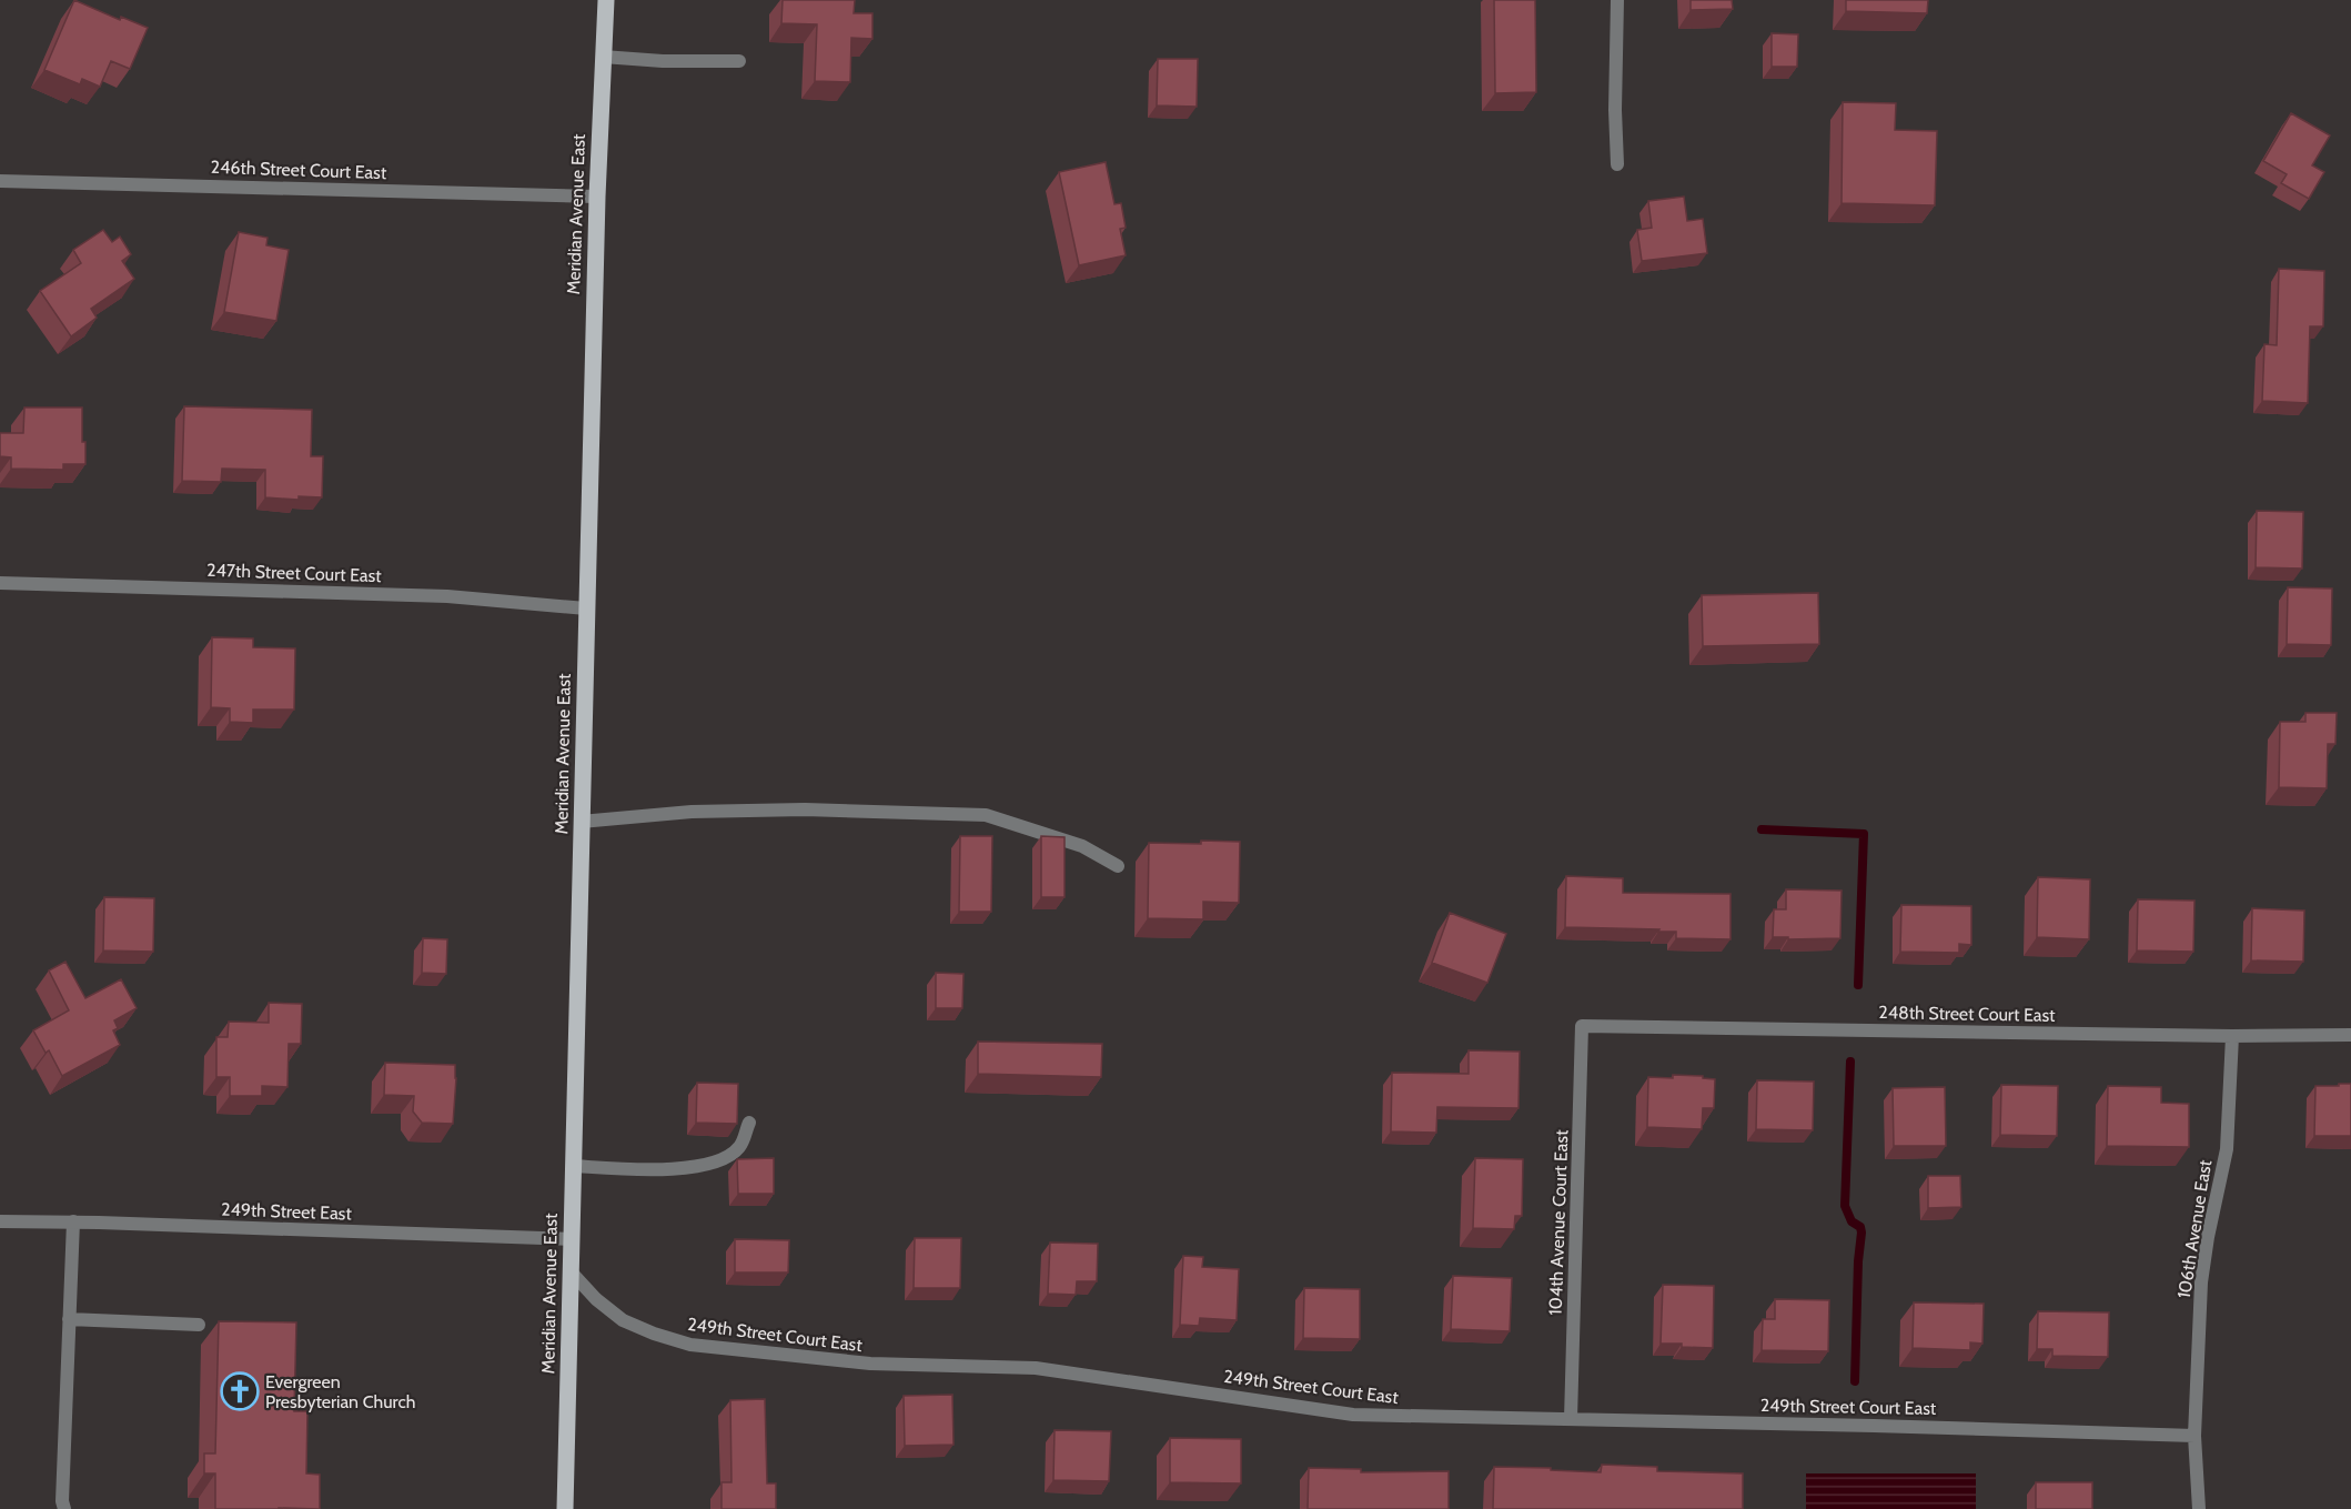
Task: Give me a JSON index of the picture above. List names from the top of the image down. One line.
{"streets":{"main road":["Meridian Avenue East"],"street":["246th Street Court East","247th Street Court East","248th Street Court East","249th Street East","104th Avenue Court East","106th Avenue East","249th Street Court East"]},"crossings":[["246th Street Court East","Meridian Avenue East"],["Meridian Avenue East","247th Street Court East"],["Meridian Avenue East","249th Street East"],["Meridian Avenue East","249th Street Court East"],["248th Street Court East","104th Avenue Court East"],["248th Street Court East","106th Avenue East"],["104th Avenue Court East","249th Street Court East"],["106th Avenue East","249th Street Court East"]],"places":{"church":["Evergreen Presbyterian Church"]}}
